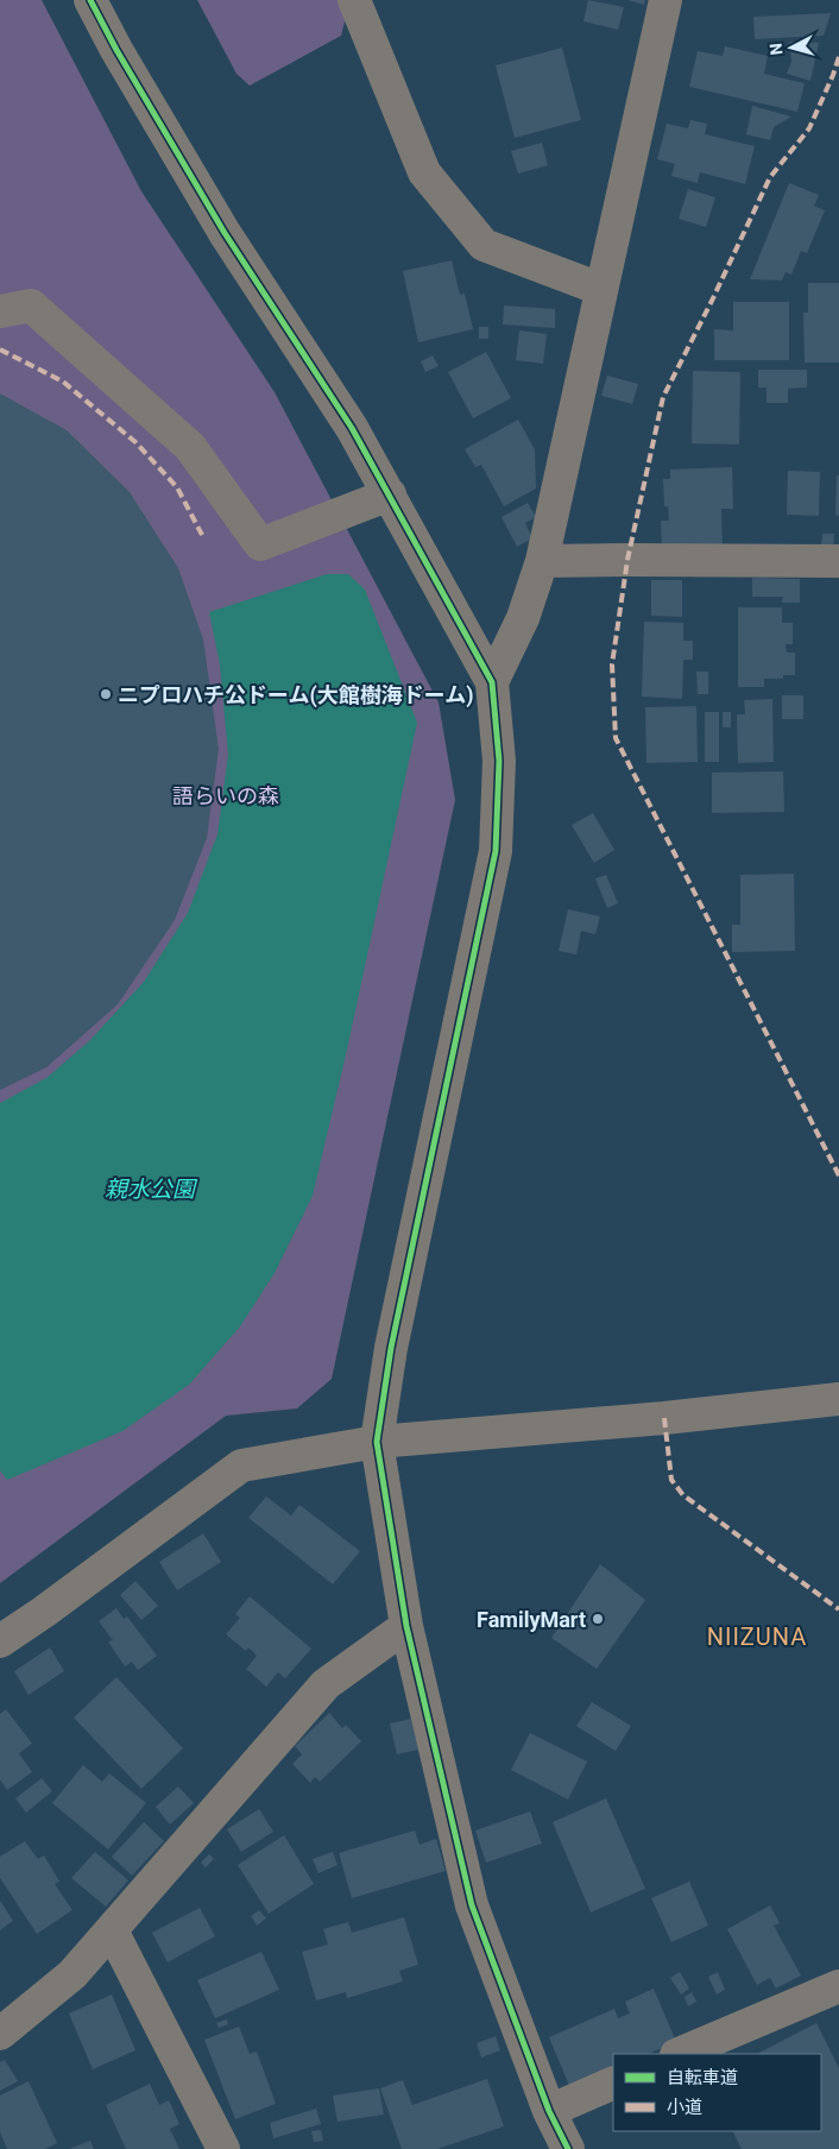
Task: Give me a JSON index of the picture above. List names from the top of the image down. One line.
{"districts":["NIIZUNA"],"water":["親水公園"],"parks":["語らいの森"],"places":["ニプロハチ公ドーム(大館樹海ドーム)","FamilyMart"],"legend":["自転車道","小道"],"north":"left"}
